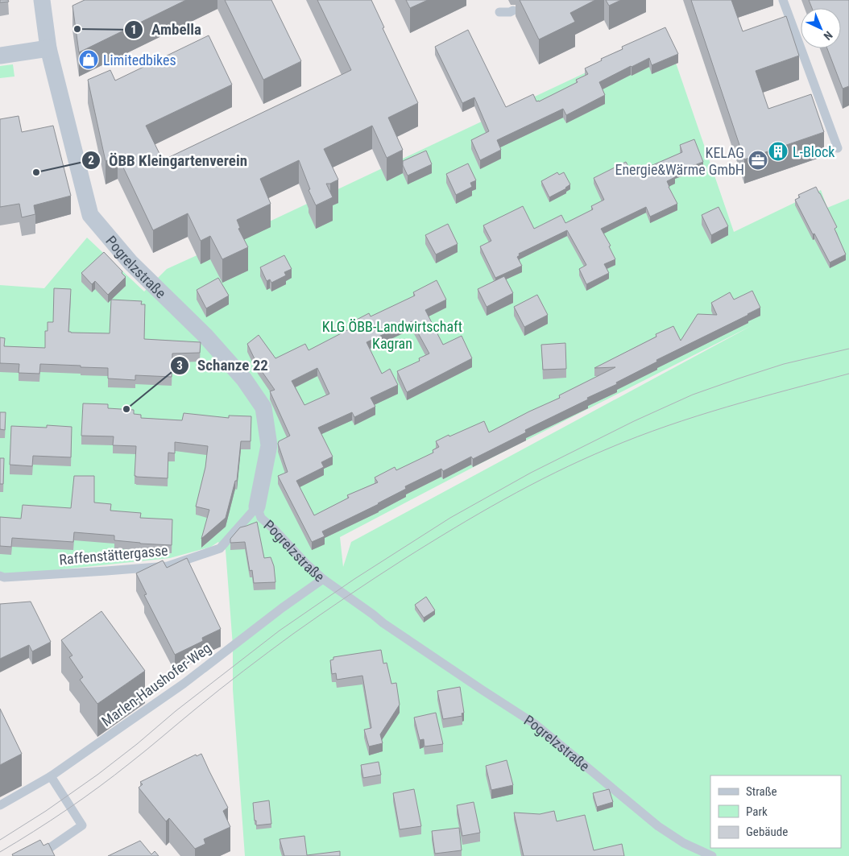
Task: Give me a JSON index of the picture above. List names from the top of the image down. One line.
{"streets":{"street":["Pogrelzstraße"],"lane":["Raffenstättergasse","Marlen-Haushofer-Weg"]},"crossings":[["Pogrelzstraße","Raffenstättergasse"],["Pogrelzstraße","Marlen-Haushofer-Weg"]],"parks":["KLG ÖBB-Landwirtschaft Kagran"],"places":{"other":["Ambella","ÖBB Kleingartenverein","Schanze 22"],"shop":["Limitedbikes"],"building":["L-Block"],"office":["KELAG Energie&Wärme GmbH"]},"legend":["Straße","Park","Gebäude"],"north":"bottom right"}
